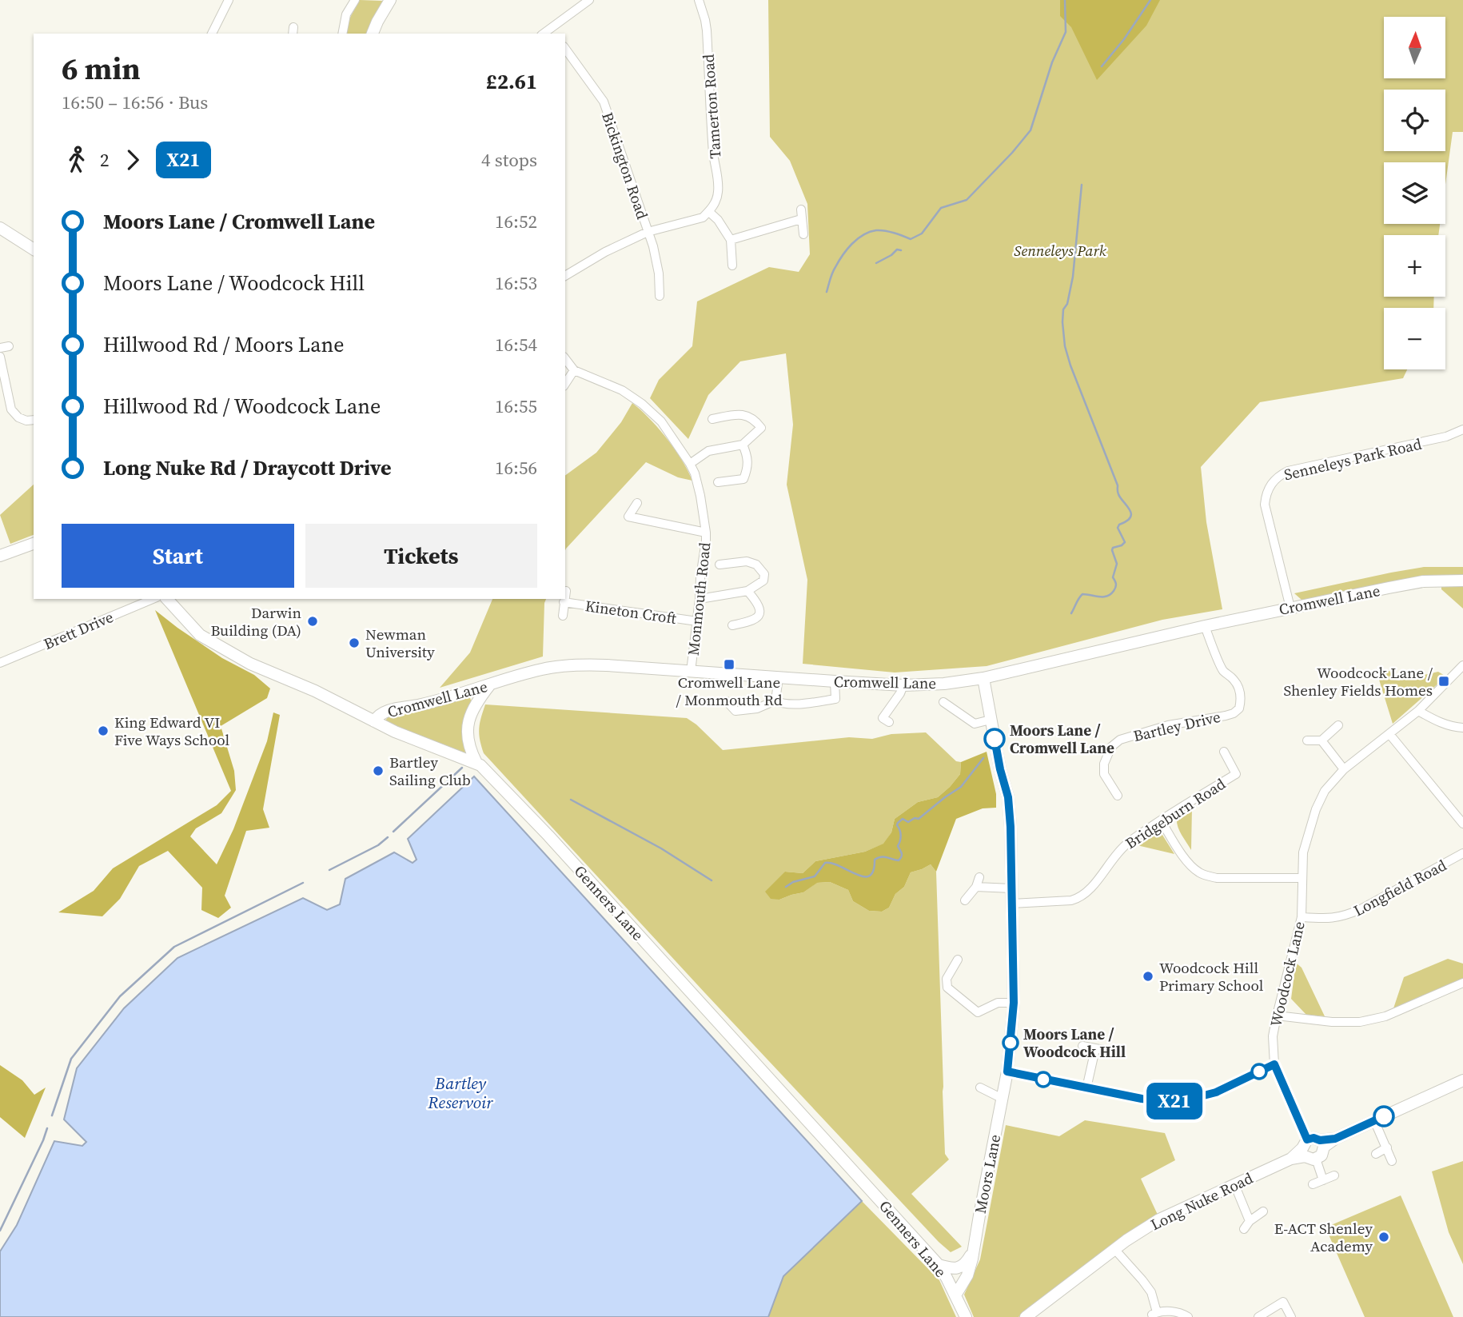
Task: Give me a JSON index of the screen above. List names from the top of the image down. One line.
{"streets":{"street":["Tamerton Road","Bickington Road","Senneleys Park Road","Monmouth Road","Cromwell Lane","Kineton Croft","Brett Drive","Bartley Drive","Bridgeburn Road","Longfield Road","Genners Lane","Woodcock Lane","Moors Lane","Long Nuke Road"]},"crossings":[["Tamerton Road","Bickington Road"],["Senneleys Park Road","Cromwell Lane"],["Monmouth Road","Cromwell Lane"],["Monmouth Road","Kineton Croft"],["Cromwell Lane","Bartley Drive"],["Cromwell Lane","Genners Lane"],["Cromwell Lane","Moors Lane"],["Bridgeburn Road","Moors Lane"],["Longfield Road","Woodcock Lane"],["Genners Lane","Moors Lane"],["Woodcock Lane","Long Nuke Road"]],"water":["Bartley Reservoir"],"parks":["Senneleys Park"],"places":{"other":["Darwin Building (DA)","Newman University","King Edward VI Five Ways School","Moors Lane / Cromwell Lane","Bartley Sailing Club","Woodcock Hill Primary School","Moors Lane / Woodcock Hill","E-ACT Shenley Academy"],"transit":["Cromwell Lane / Monmouth Rd","Woodcock Lane / Shenley Fields Homes"]},"lines":["bus line X21"],"north":"top","page":{"on_map":"X21","map_buttons":["+","−"],"heading":["6 min","16:50 – 16:56 · Bus","£2.61"],"legs":["2","X21","4 stops"],"list":[{"name":"Moors Lane / Cromwell Lane","value":"16:52"},{"name":"Moors Lane / Woodcock Hill","value":"16:53"},{"name":"Hillwood Rd / Moors Lane","value":"16:54"},{"name":"Hillwood Rd / Woodcock Lane","value":"16:55"},{"name":"Long Nuke Rd / Draycott Drive","value":"16:56"}],"buttons":["Start","Tickets"]}}
